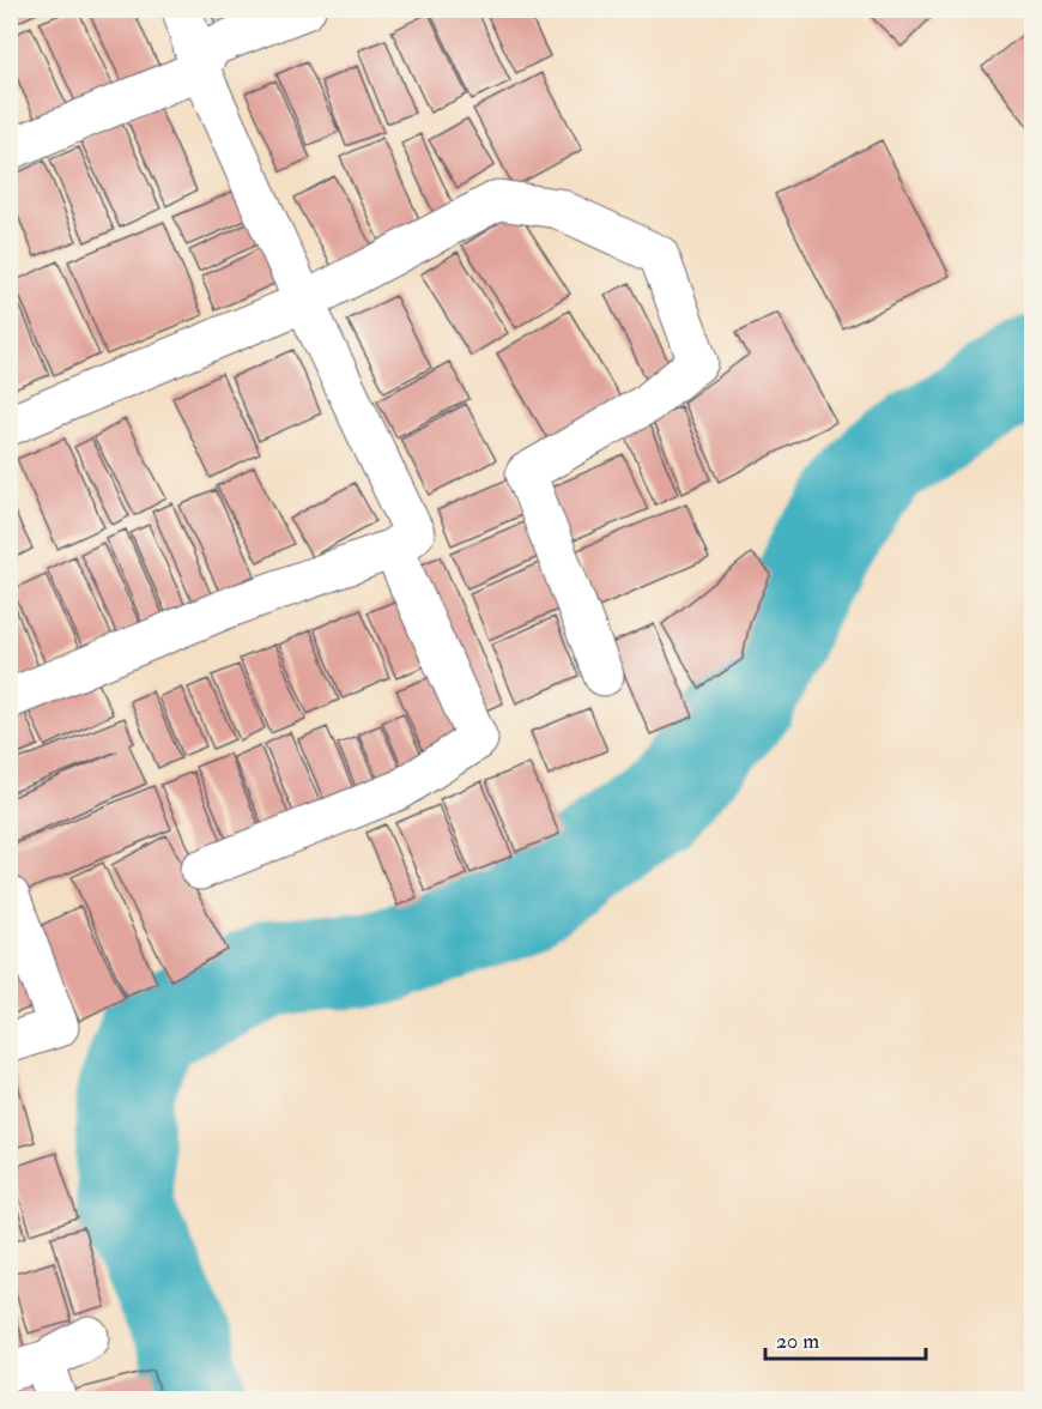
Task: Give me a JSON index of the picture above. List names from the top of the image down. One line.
{"scale_bar":"20 m"}
